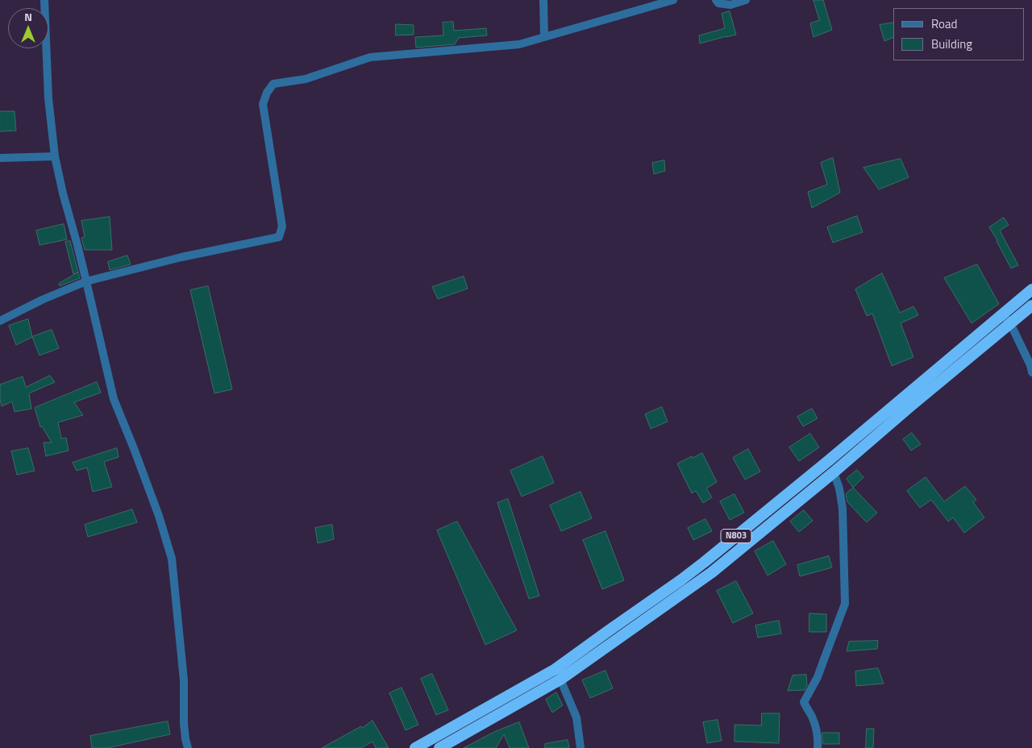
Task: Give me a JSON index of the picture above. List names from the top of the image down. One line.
{"streets":{"highway":["N803"]},"legend":["Road","Building"],"north":"top"}
